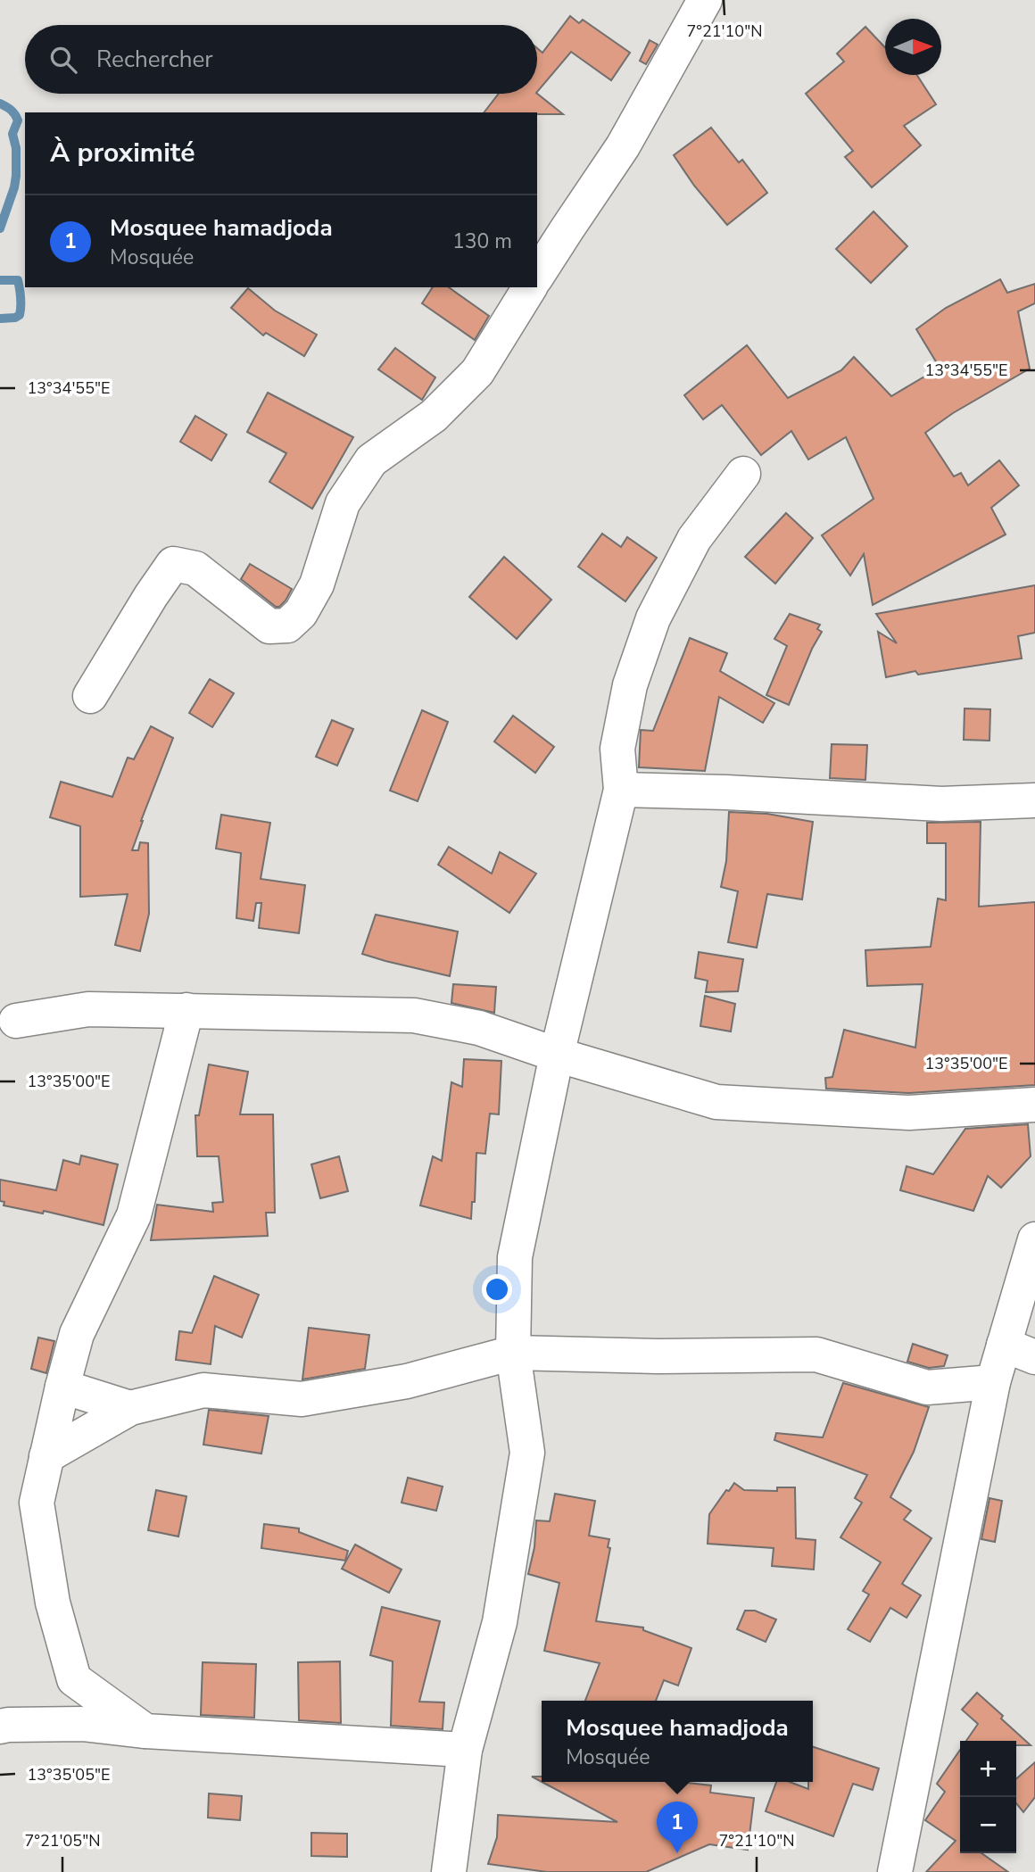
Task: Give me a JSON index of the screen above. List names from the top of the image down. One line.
{"north":"right","page":{"search":"Rechercher","heading":"À proximité","list":[{"mark":"1","name":"Mosquee hamadjoda","note":"Mosquée","value":"130 m"}],"popup":["Mosquee hamadjoda","Mosquée"],"map_buttons":["+","−"],"pins":"1"},"coordinates":["7°21'10\"N","13°34'55\"E","13°35'00\"E","13°35'05\"E","7°21'05\"N"]}
